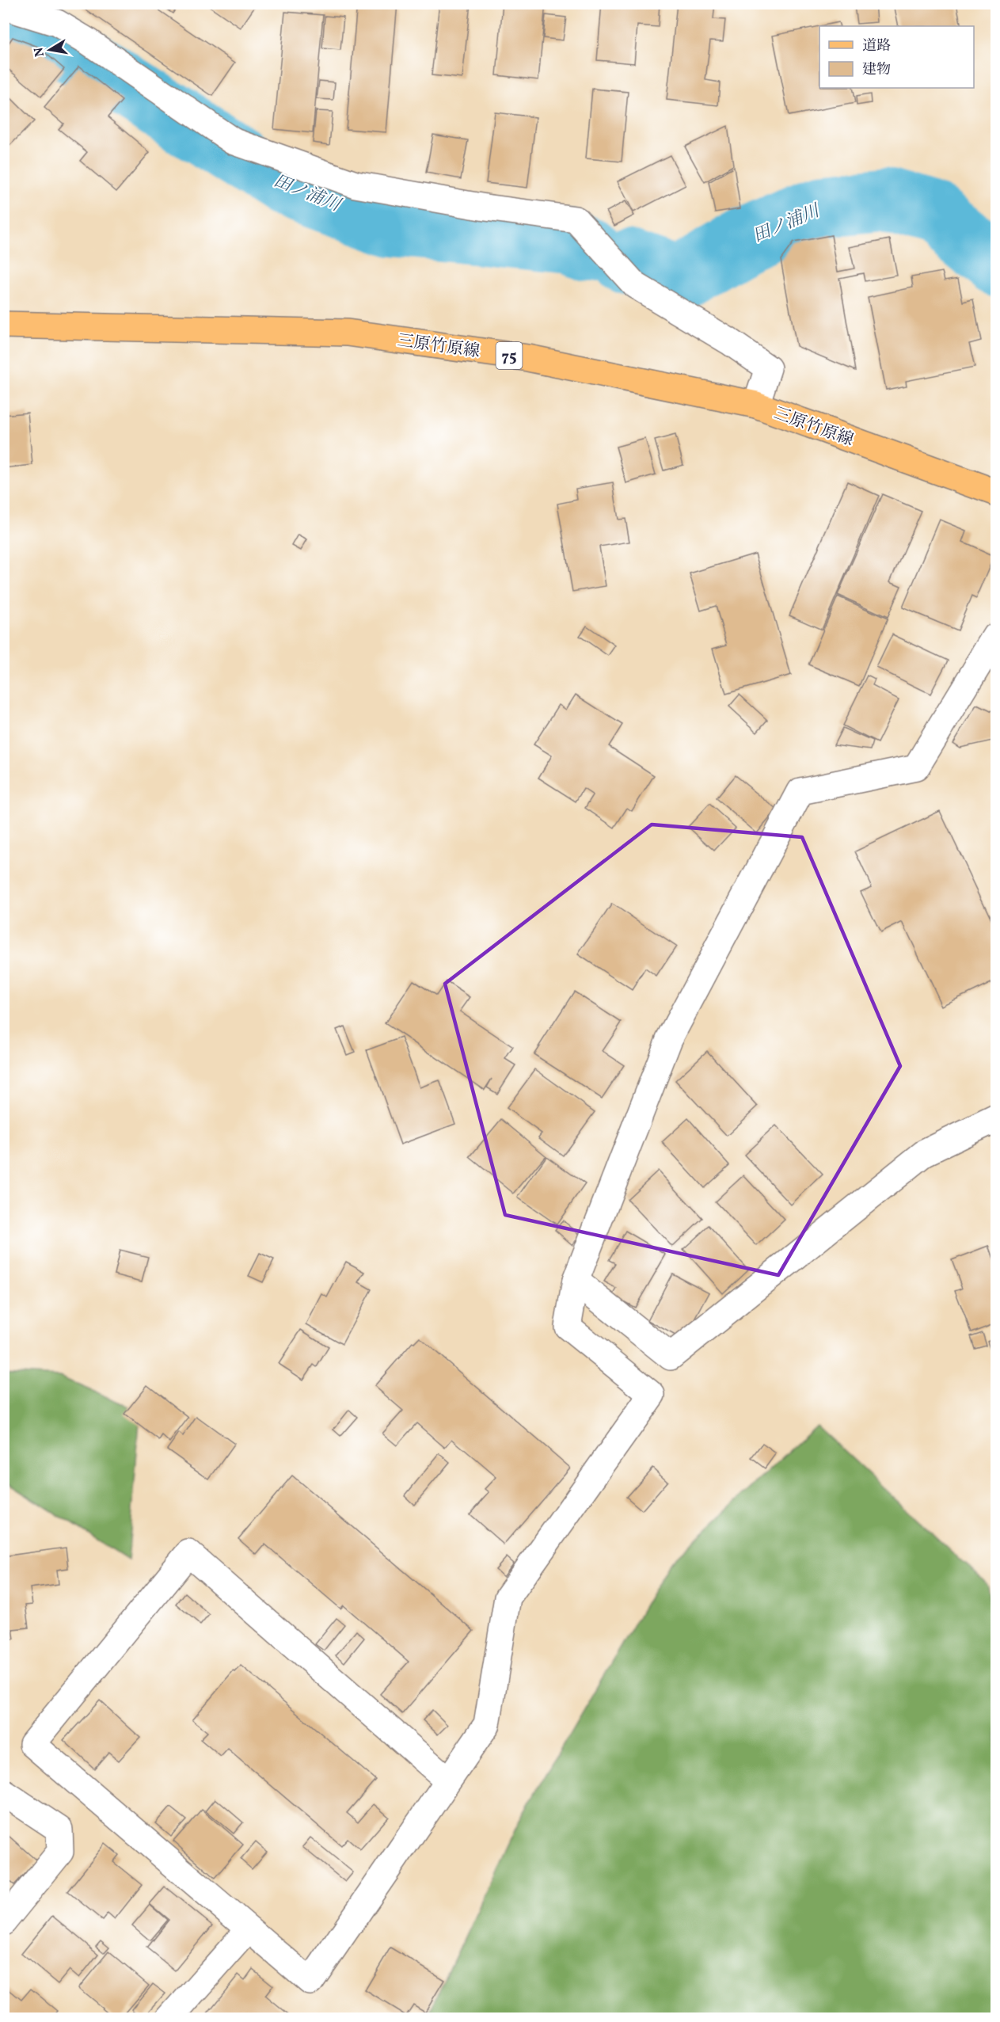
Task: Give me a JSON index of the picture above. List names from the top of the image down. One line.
{"streets":{"main road":["三原竹原線","75"]},"water":["田ノ浦川"],"legend":["道路","建物"],"north":"left"}
